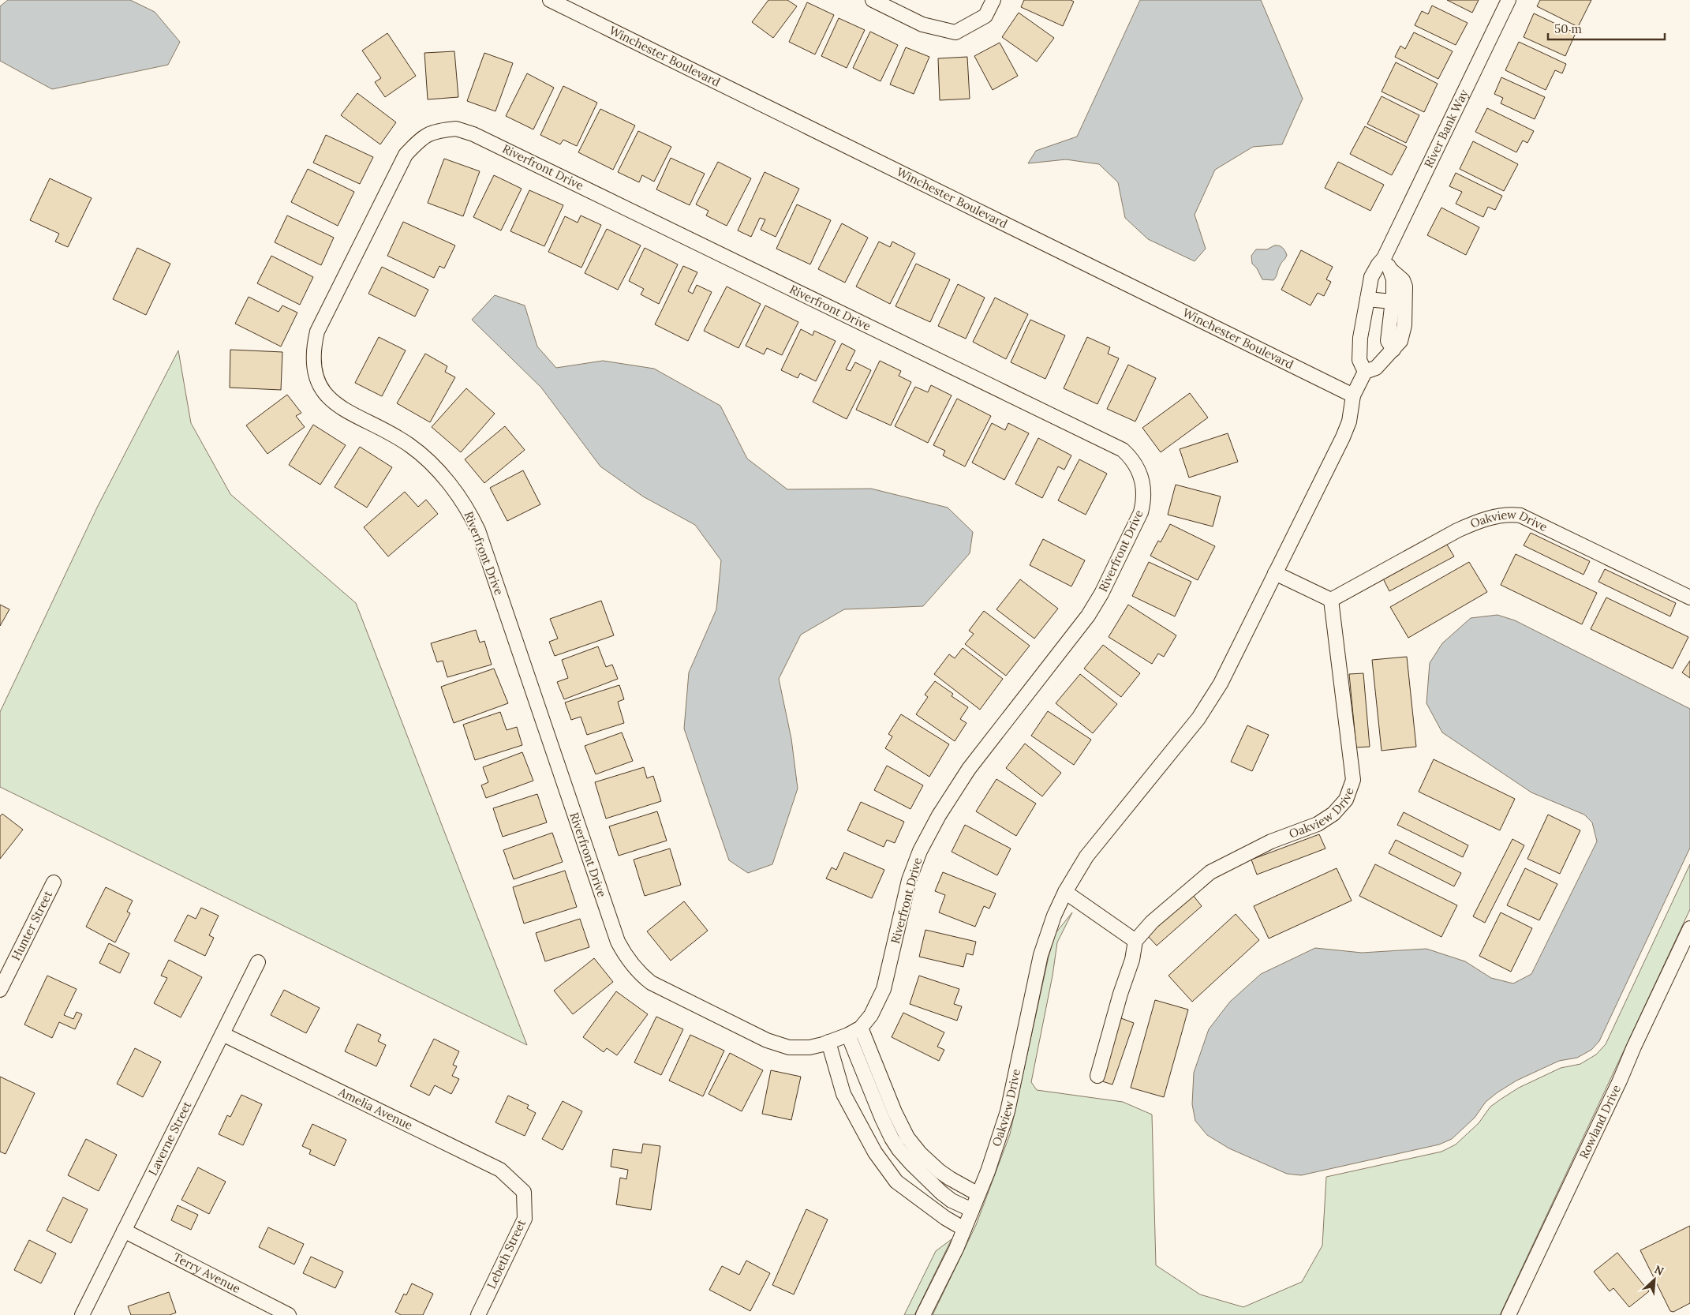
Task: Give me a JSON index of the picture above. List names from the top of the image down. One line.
{"streets":{"street":["Winchester Boulevard","River Bank Way","Riverfront Drive","Oakview Drive","Hunter Street","Amelia Avenue","Rowland Drive","Laverne Street","Lebeth Street","Terry Avenue"]},"crossings":[["Winchester Boulevard","Oakview Drive"],["Amelia Avenue","Laverne Street"],["Amelia Avenue","Lebeth Street"],["Laverne Street","Terry Avenue"]],"scale_bar":"50 m","north":"top right"}
